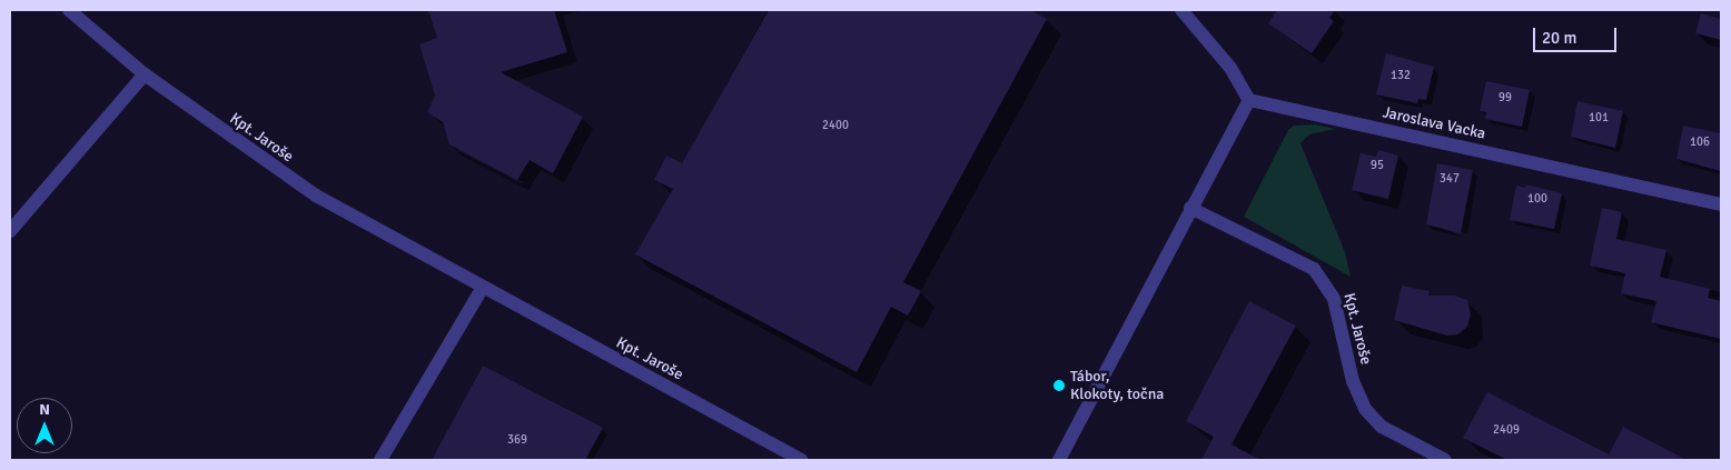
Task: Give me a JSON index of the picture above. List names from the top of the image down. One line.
{"streets":{"street":["Jaroslava Vacka","Kpt. Jaroše"]},"places":["Tábor, Klokoty, točna"],"house_numbers":["132","99","101","2400","106","95","347","100","2409","369"],"scale_bar":"20 m","north":"top"}
